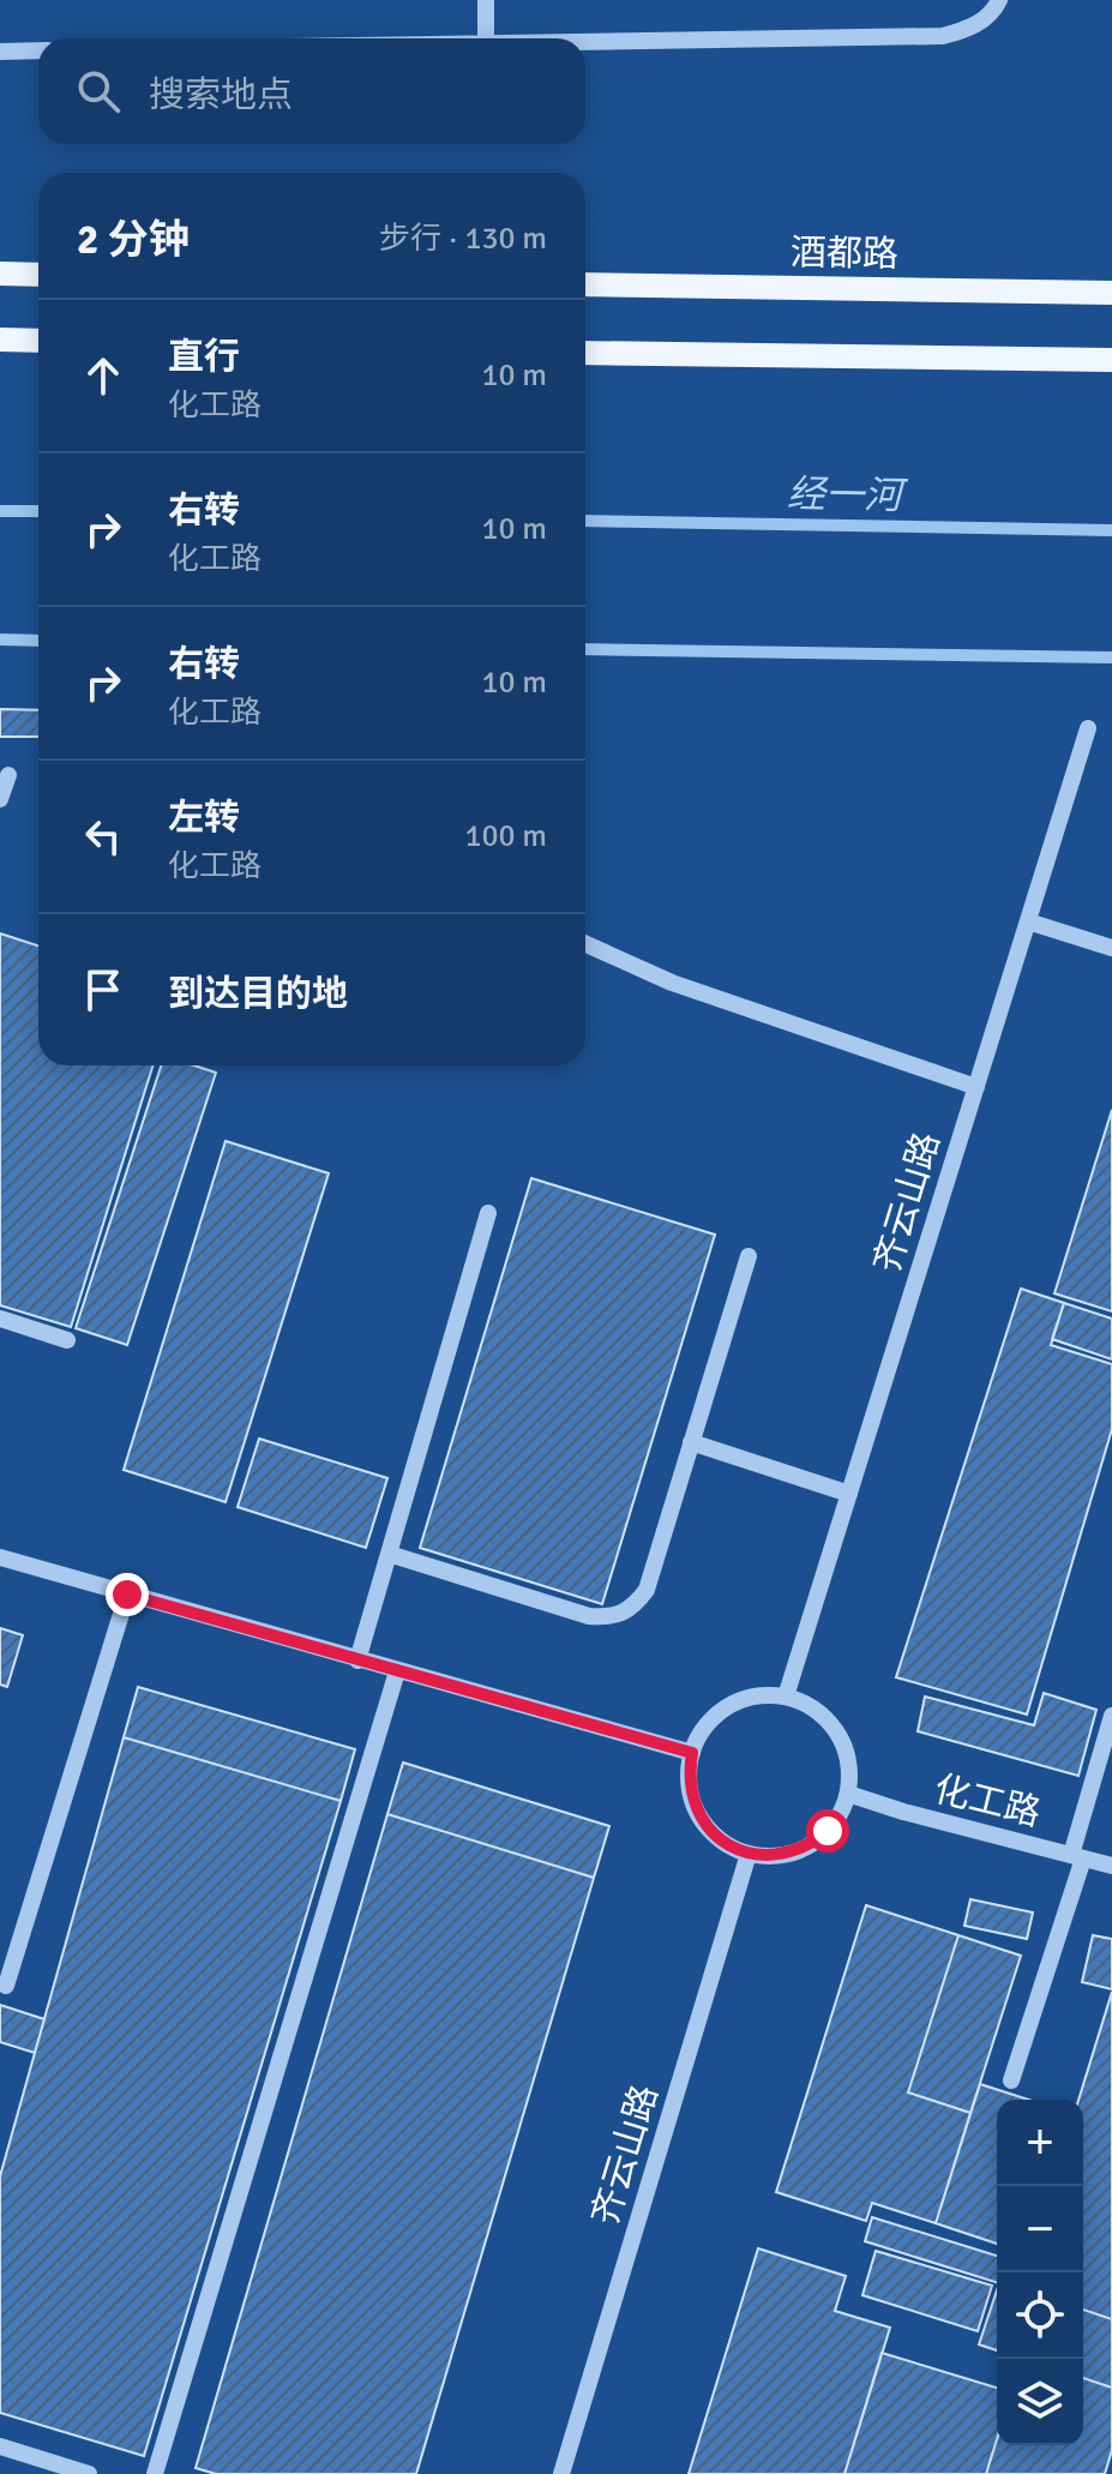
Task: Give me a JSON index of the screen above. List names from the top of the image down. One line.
{"streets":{"main road":["酒都路"],"street":["齐云山路","化工路"]},"crossings":[["齐云山路","化工路"]],"water":["经一河"],"page":{"search":"搜索地点","heading":["2 分钟","步行 · 130 m"],"list":[["直行","化工路","10 m"],["右转","化工路","10 m"],["右转","化工路","10 m"],["左转","化工路","100 m"],"到达目的地"],"map_buttons":["+","−"]}}
